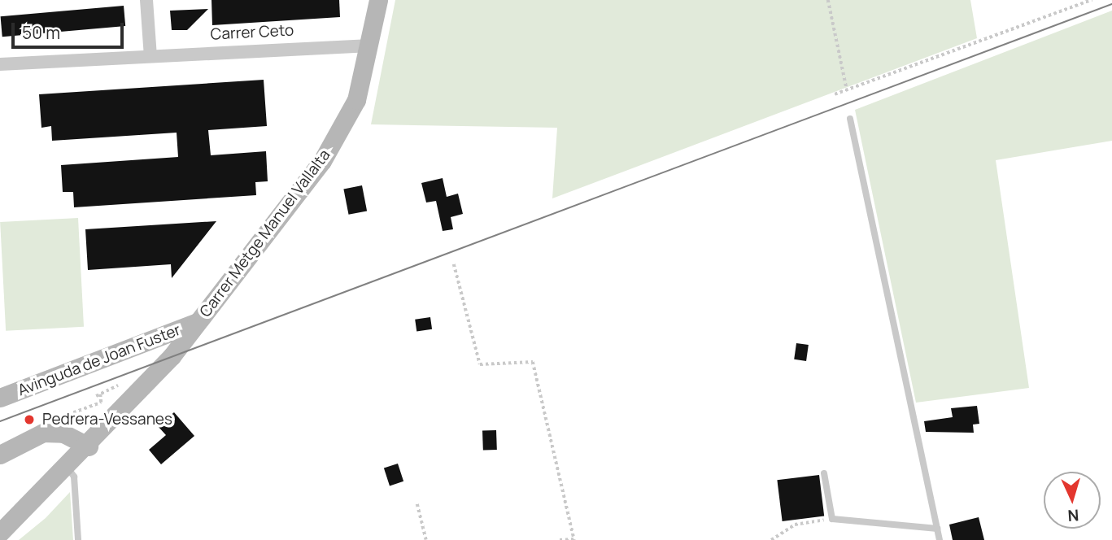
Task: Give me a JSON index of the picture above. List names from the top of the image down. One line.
{"streets":{"street":["Carrer Ceto","Carrer Metge Manuel Vallalta","Avinguda de Joan Fuster"]},"crossings":[["Carrer Ceto","Carrer Metge Manuel Vallalta"],["Carrer Metge Manuel Vallalta","Avinguda de Joan Fuster"]],"places":["Pedrera-Vessanes"],"scale_bar":"50 m","north":"bottom"}
